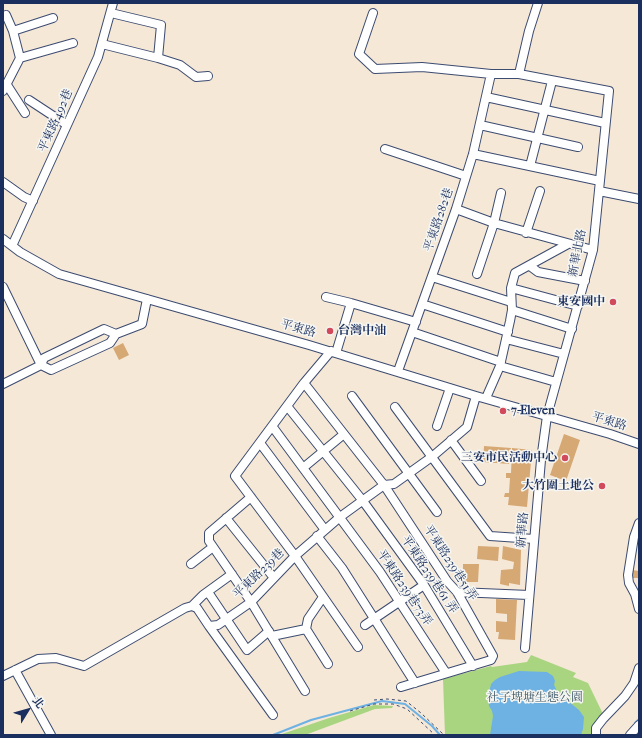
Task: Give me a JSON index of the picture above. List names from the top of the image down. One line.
{"streets":{"street":["平東路492巷","平東路282巷","新華北路","平東路","新華路","平東路239巷51弄","平東路239巷","平東路239巷61 弄","平東路239巷73弄"]},"crossings":[["平東路492巷","平東路"],["平東路282巷","平東路"],["新華北路","平東路"],["新華北路","新華路"],["平東路","新華路"],["平東路","平東路239巷"],["平東路239巷51弄","平東路239巷"],["平東路239巷51弄","平東路239巷61 弄"],["平東路239巷","平東路239巷61 弄"],["平東路239巷","平東路239巷73弄"]],"parks":["社子埤塘生態公園"],"places":["東安國中","台灣中油","7-Eleven","三安市民活動中心","大竹圍土地公"],"north":"top right"}
